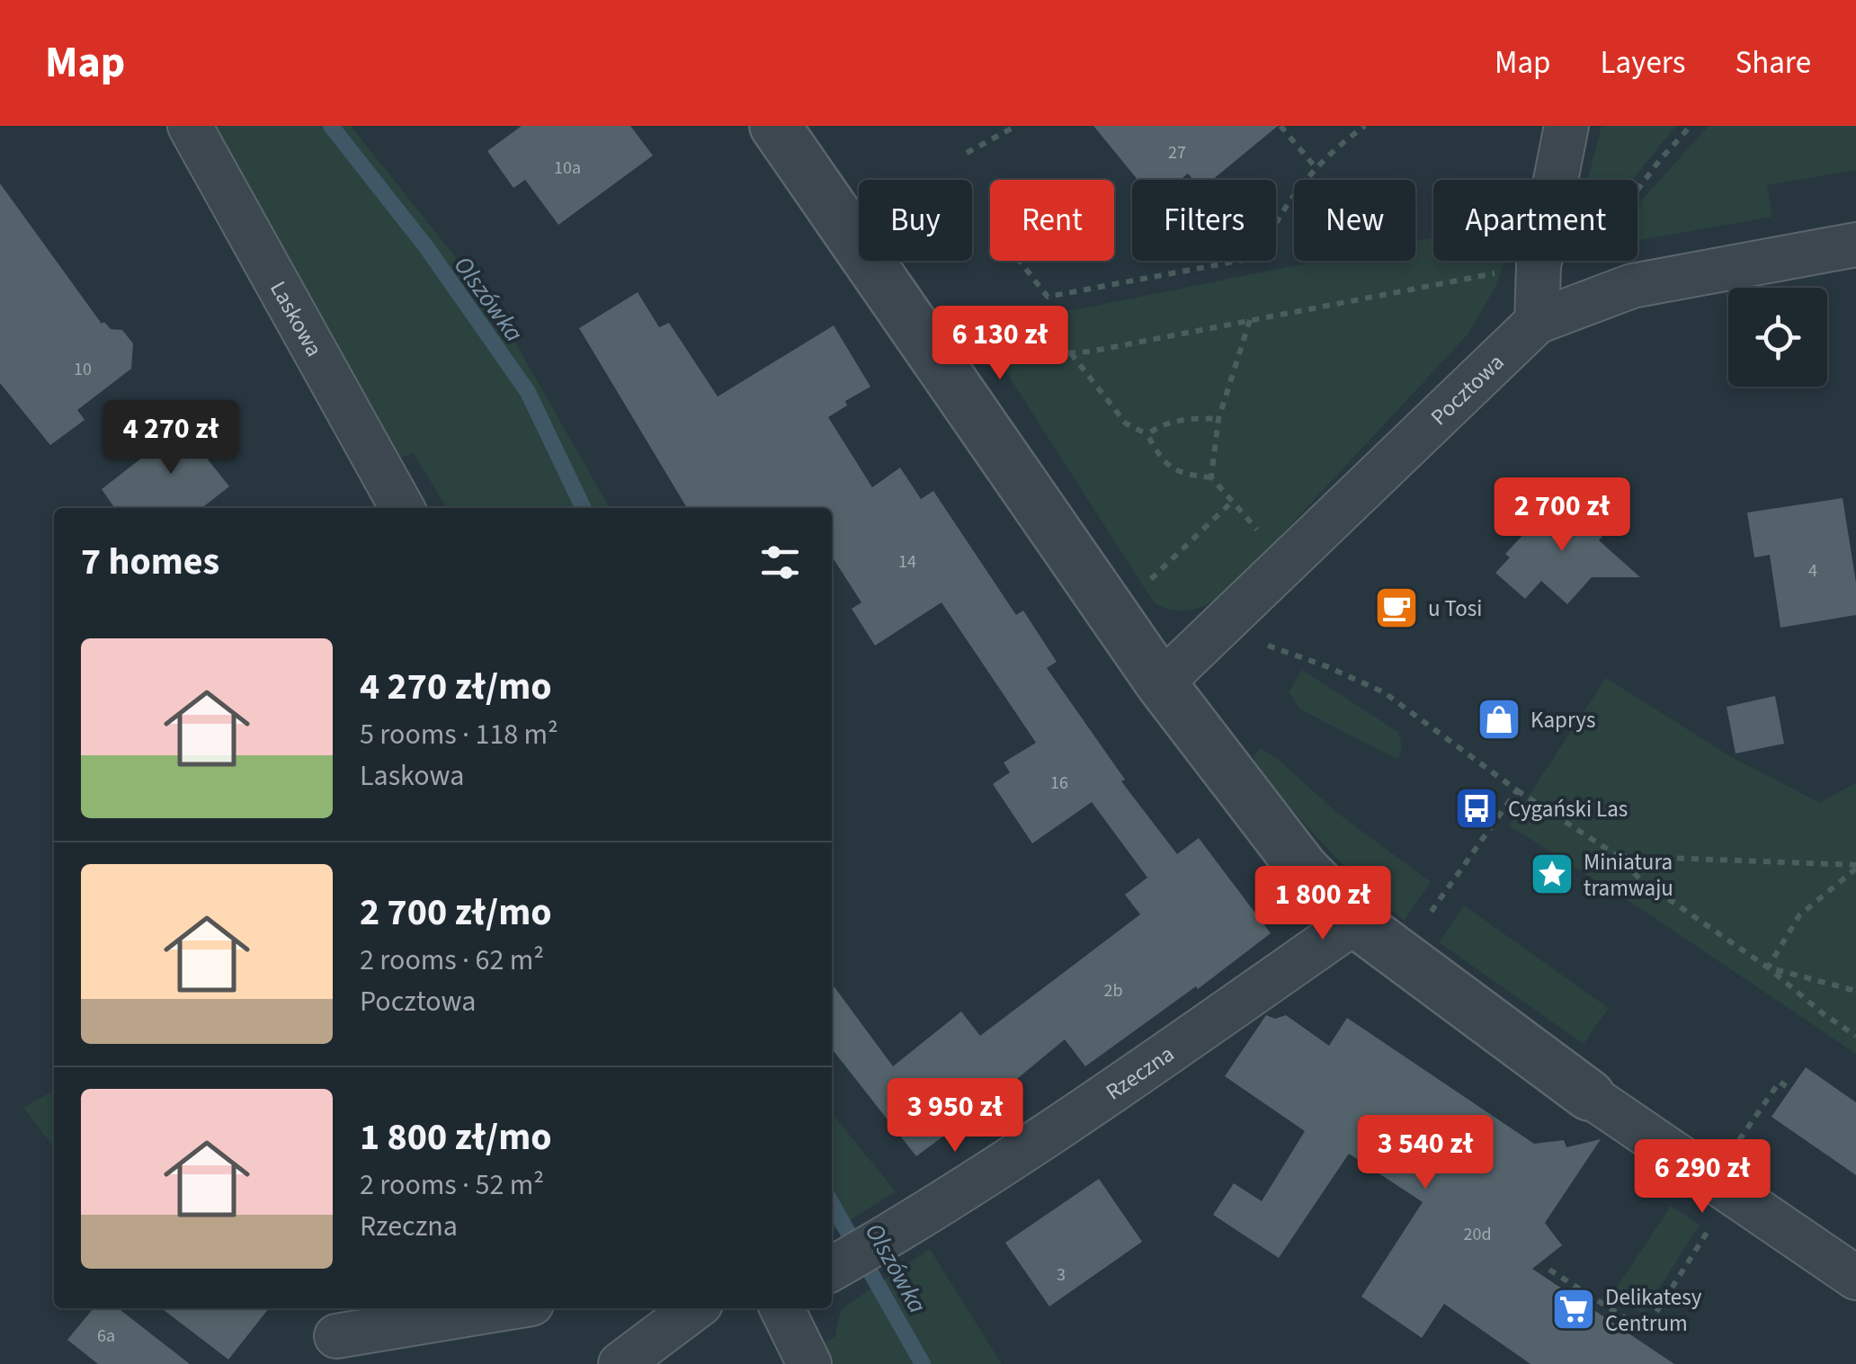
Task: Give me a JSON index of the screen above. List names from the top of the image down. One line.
{"streets":{"street":["Laskowa","Pocztowa","Rzeczna"]},"water":["Olszówka"],"places":{"cafe":["u Tosi"],"shop":["Kaprys"],"bus stop":["Cygański Las"],"place":["Miniatura tramwaju"],"supermarket":["Delikatesy Centrum"]},"house_numbers":["27","10a","10","14","4","16","2b","20d","3","6a"],"page":{"header":"Map","nav":["Map","Layers","Share"],"chip":["Buy","Rent","Filters","New","Apartment"],"price":["6 130 zł","4 270 zł","2 700 zł","1 800 zł","3 950 zł","3 540 zł","6 290 zł"],"heading":"7 homes","list":[{"name":"4 270 zł/mo","note":"5 rooms · 118 m² · Laskowa"},{"name":"2 700 zł/mo","note":"2 rooms · 62 m² · Pocztowa"},{"name":"1 800 zł/mo","note":"2 rooms · 52 m² · Rzeczna"}]}}
